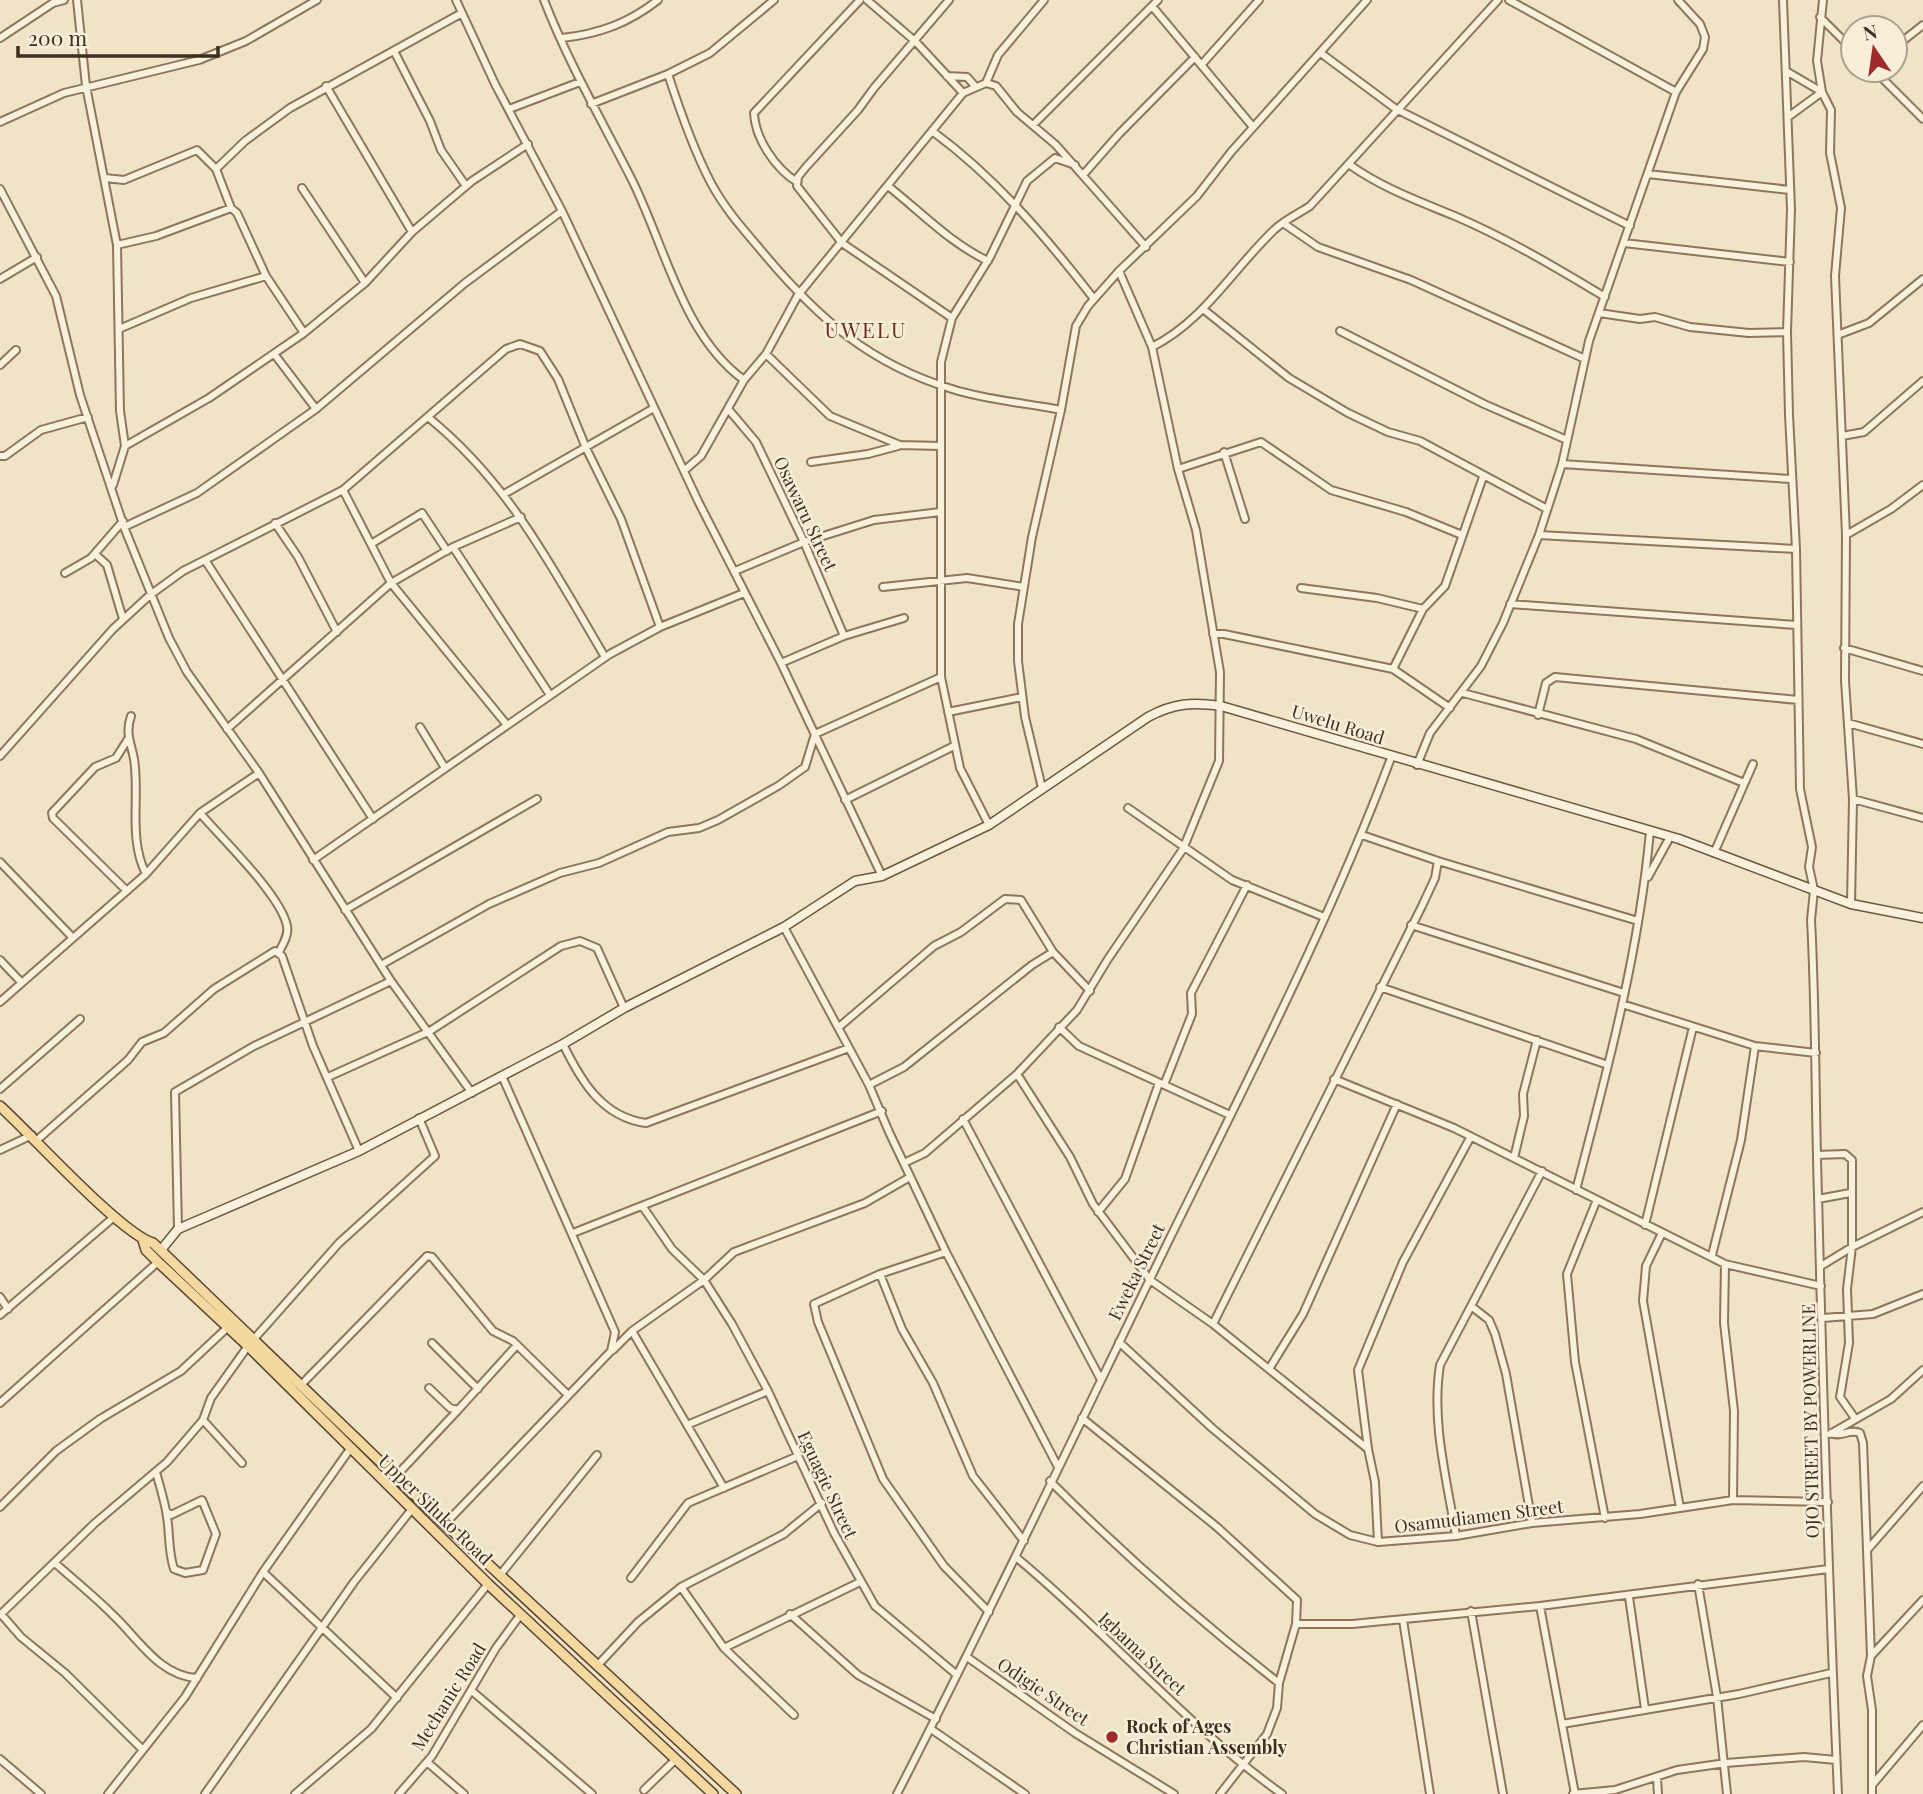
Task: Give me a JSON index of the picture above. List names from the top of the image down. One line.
{"streets":{"main road":["Upper Siluko Road"],"street":["Osawaru Street","Uwelu Road","Eweka Street","OJO STREET BY POWERLINE","Eguagie Street","Osamudiamen Street","Igbama Street","Odigie Street","Mechanic Road"]},"crossings":[["Uwelu Road","Eweka Street"],["Eweka Street","Eguagie Street"],["Eweka Street","Osamudiamen Street"],["Eweka Street","Igbama Street"],["Eweka Street","Odigie Street"],["OJO STREET BY POWERLINE","Osamudiamen Street"],["Upper Siluko Road","Mechanic Road"]],"districts":["UWELU"],"places":["Rock of Ages Christian Assembly"],"scale_bar":"200 m","north":"top"}
